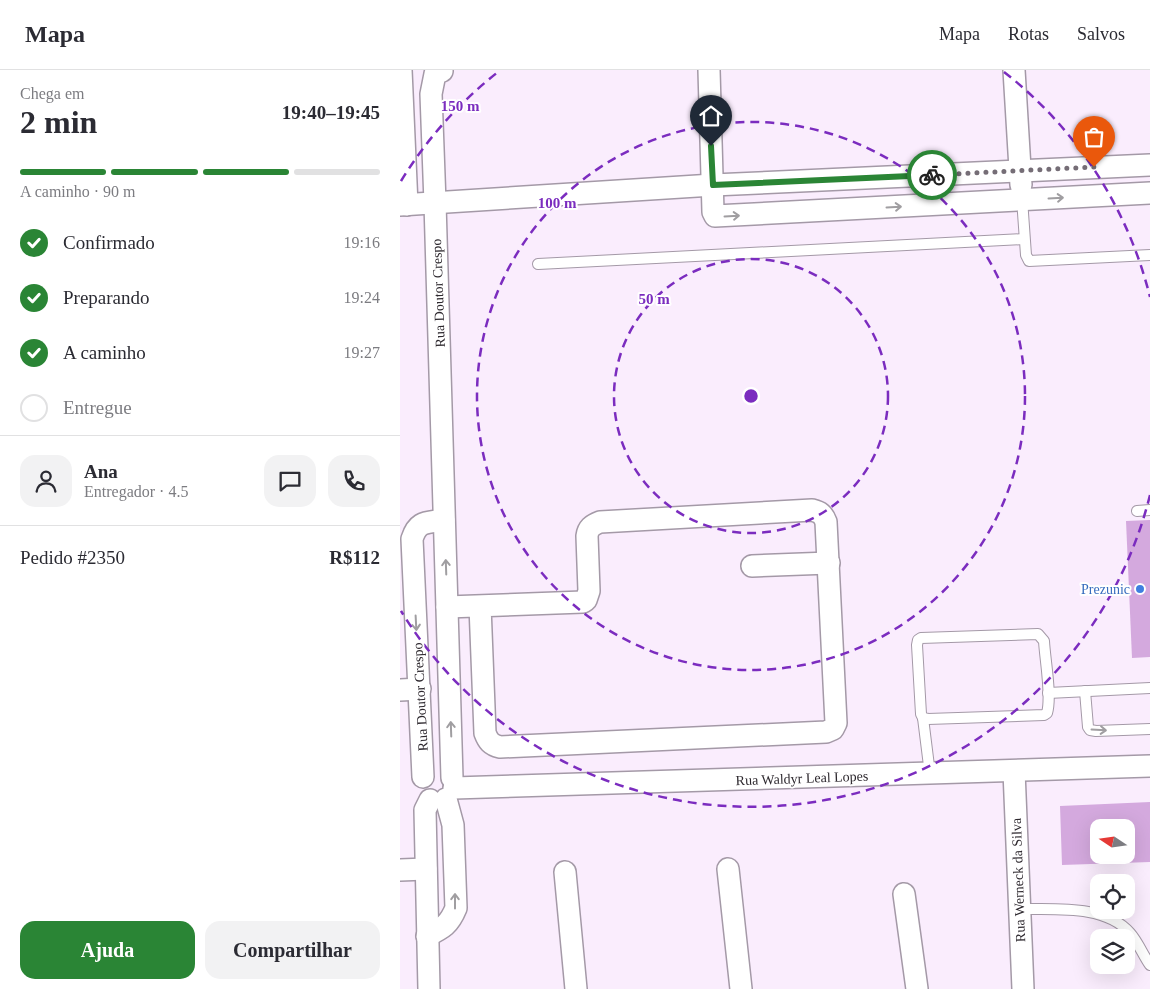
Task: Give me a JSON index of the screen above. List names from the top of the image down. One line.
{"streets":{"street":["Rua Doutor Crespo","Rua Waldyr Leal Lopes","Rua Werneck da Silva"]},"crossings":[["Rua Doutor Crespo","Rua Waldyr Leal Lopes"],["Rua Waldyr Leal Lopes","Rua Werneck da Silva"]],"places":["Prezunic"],"north":"left","page":{"header":"Mapa","nav":["Mapa","Rotas","Salvos"],"heading":["2 min","Chega em","19:40–19:45"],"panel":["Ana","Entregador · 4.5","Pedido #2350","R$112"],"bar":"A caminho · 90 m","list":[["Confirmado","19:16"],["Preparando","19:24"],["A caminho","19:27"],"Entregue"],"buttons":["Ajuda","Compartilhar"]},"rings":["150 m","100 m","50 m"]}
